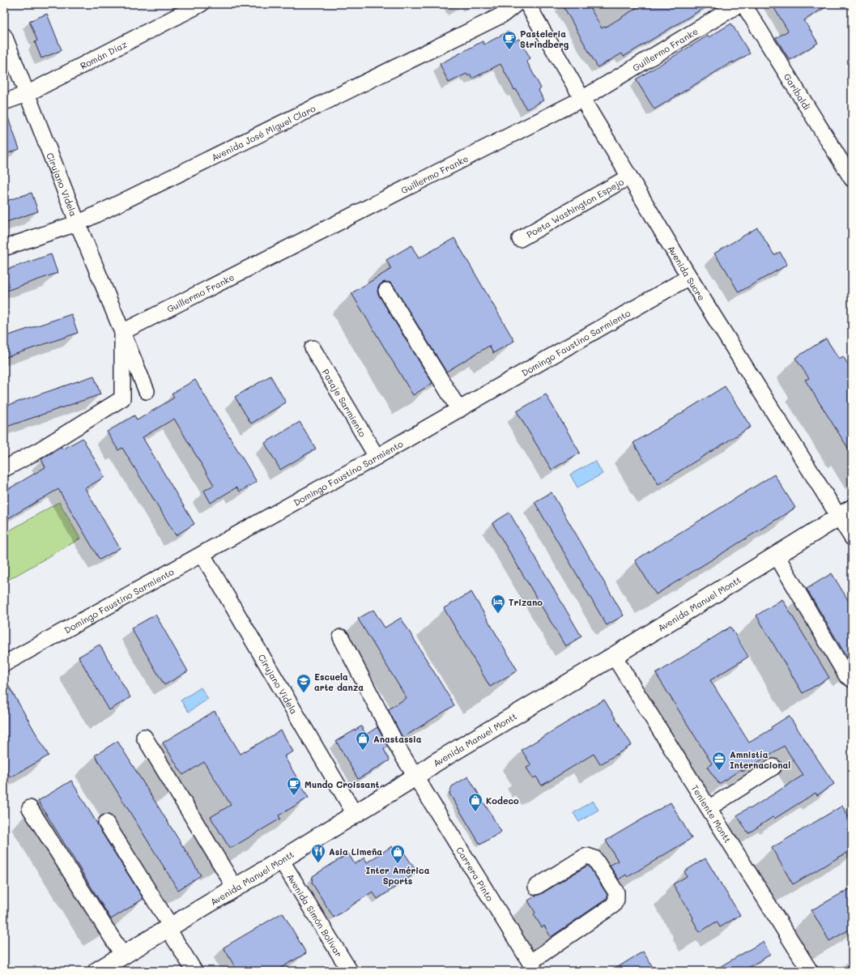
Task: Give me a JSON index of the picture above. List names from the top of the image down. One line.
{"streets":{"main road":["Avenida Manuel Montt"],"street":["Guillermo Franke","Román Díaz","Garibaldi","Avenida José Miguel Claro","Cirujano Videla","Poeta Washington Espejo","Avenida Sucre","Domingo Faustino Sarmiento","Pasaje Sarmiento","Teniente Montt","Carrera Pinto","Avenida Simón Bolívar"]},"crossings":[["Guillermo Franke","Cirujano Videla"],["Guillermo Franke","Avenida Sucre"],["Román Díaz","Cirujano Videla"],["Avenida José Miguel Claro","Cirujano Videla"],["Cirujano Videla","Domingo Faustino Sarmiento"],["Cirujano Videla","Avenida Manuel Montt"],["Poeta Washington Espejo","Avenida Sucre"],["Avenida Sucre","Domingo Faustino Sarmiento"],["Avenida Sucre","Avenida Manuel Montt"],["Domingo Faustino Sarmiento","Pasaje Sarmiento"],["Avenida Manuel Montt","Teniente Montt"],["Avenida Manuel Montt","Carrera Pinto"],["Avenida Manuel Montt","Avenida Simón Bolívar"]],"places":{"cafe":["Pasteleria Strindberg","Mundo Croissant"],"hotel":["Trizano"],"school or university":["Escuela arte danza"],"shop":["Anastassia","Kodeco","Inter América Sports"],"office":["Amnistía Internacional"],"restaurant":["Asia Limeña"]}}
